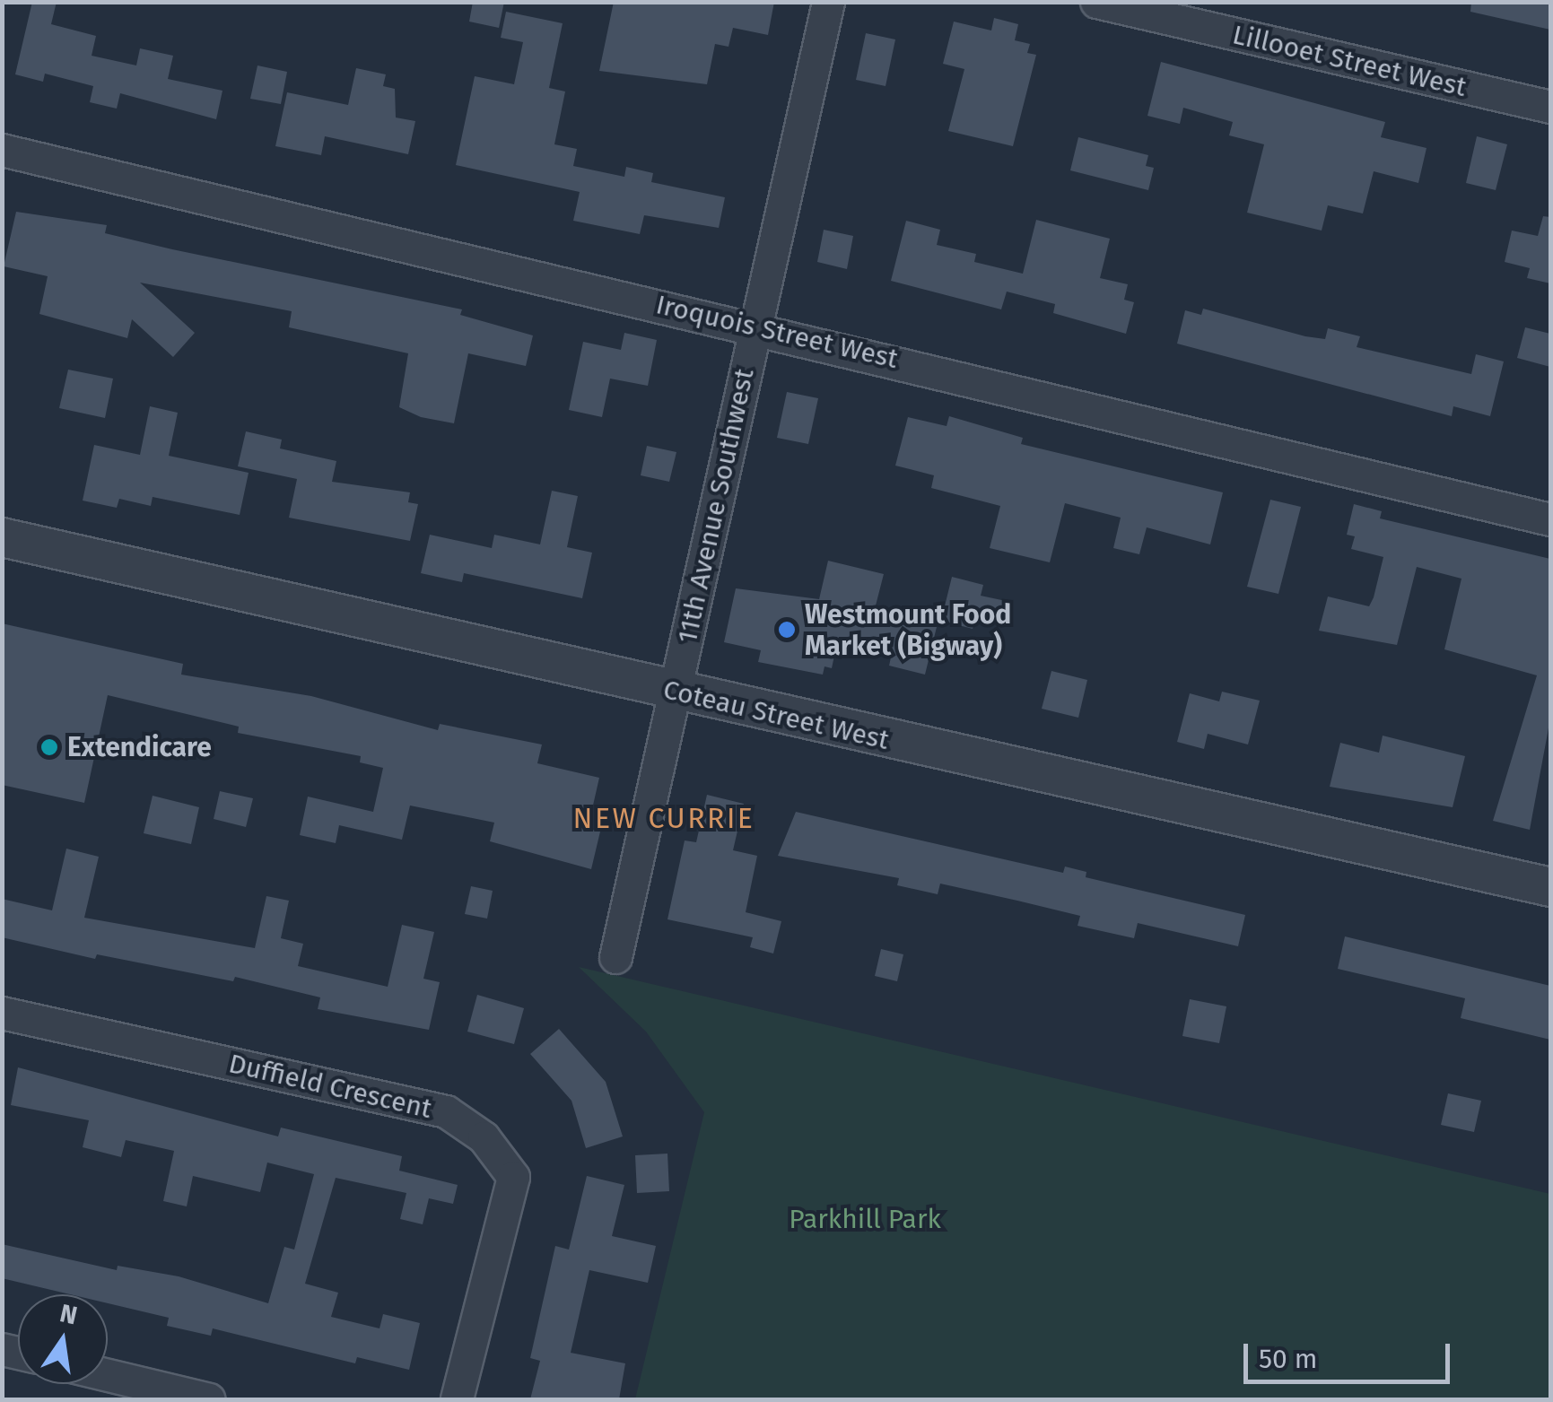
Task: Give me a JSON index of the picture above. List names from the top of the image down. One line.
{"streets":{"street":["Lillooet Street West","Iroquois Street West","11th Avenue Southwest","Coteau Street West","Duffield Crescent"]},"crossings":[["Iroquois Street West","11th Avenue Southwest"],["11th Avenue Southwest","Coteau Street West"]],"districts":["NEW CURRIE"],"parks":["Parkhill Park"],"places":["Westmount Food Market (Bigway)","Extendicare"],"scale_bar":"50 m","north":"top"}
